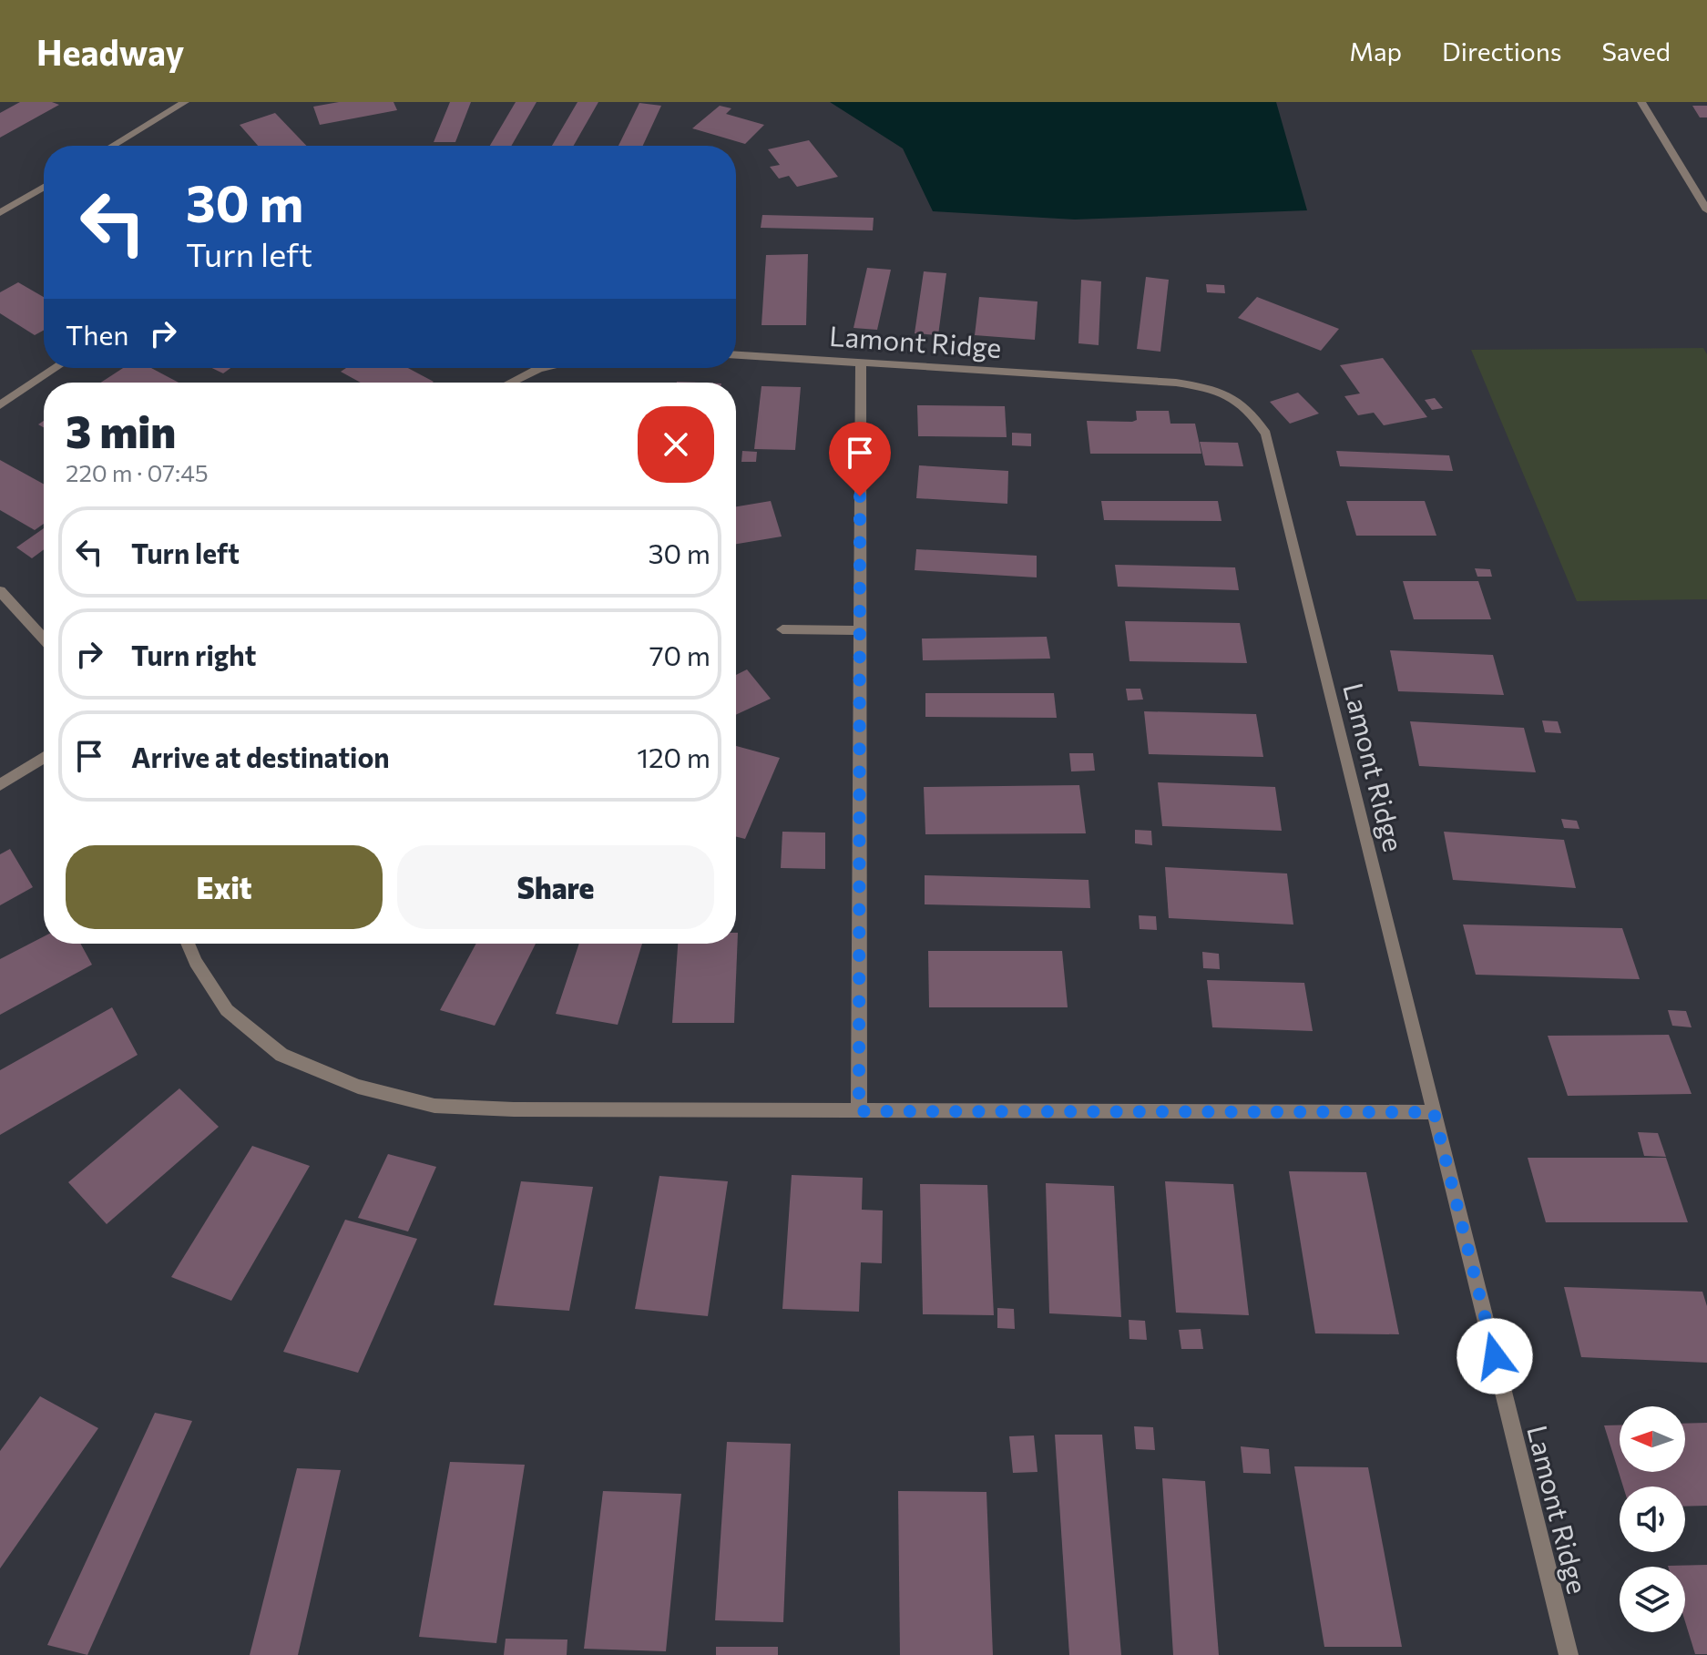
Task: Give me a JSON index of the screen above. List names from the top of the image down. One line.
{"streets":{"street":["Lamont Ridge"]},"north":"left","page":{"header":"Headway","nav":["Map","Directions","Saved"],"turn":["30 m","Turn left"],"then":"Then","heading":["3 min","220 m · 07:45"],"list":[{"name":"Turn left","value":"30 m"},{"name":"Turn right","value":"70 m"},{"name":"Arrive at destination","value":"120 m"}],"buttons":["Exit","Share"]}}
